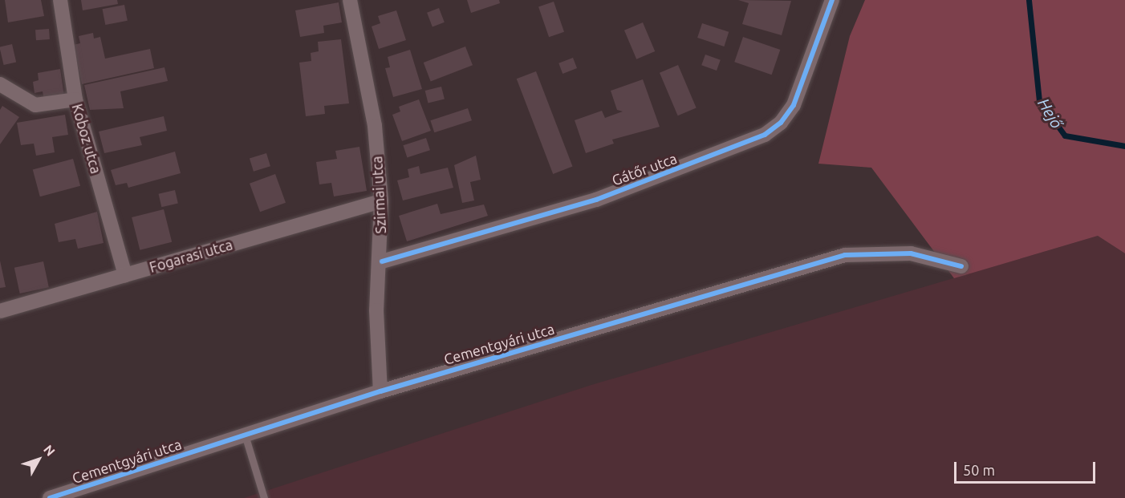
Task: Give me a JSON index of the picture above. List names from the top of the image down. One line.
{"streets":{"street":["Koboz utca","Gátőr utca","Szirmai utca","Fogarasi utca","Cementgyári utca"]},"crossings":[["Koboz utca","Fogarasi utca"],["Gátőr utca","Szirmai utca"],["Szirmai utca","Fogarasi utca"],["Szirmai utca","Cementgyári utca"]],"water":["Hejő"],"scale_bar":"50 m","north":"top right"}
